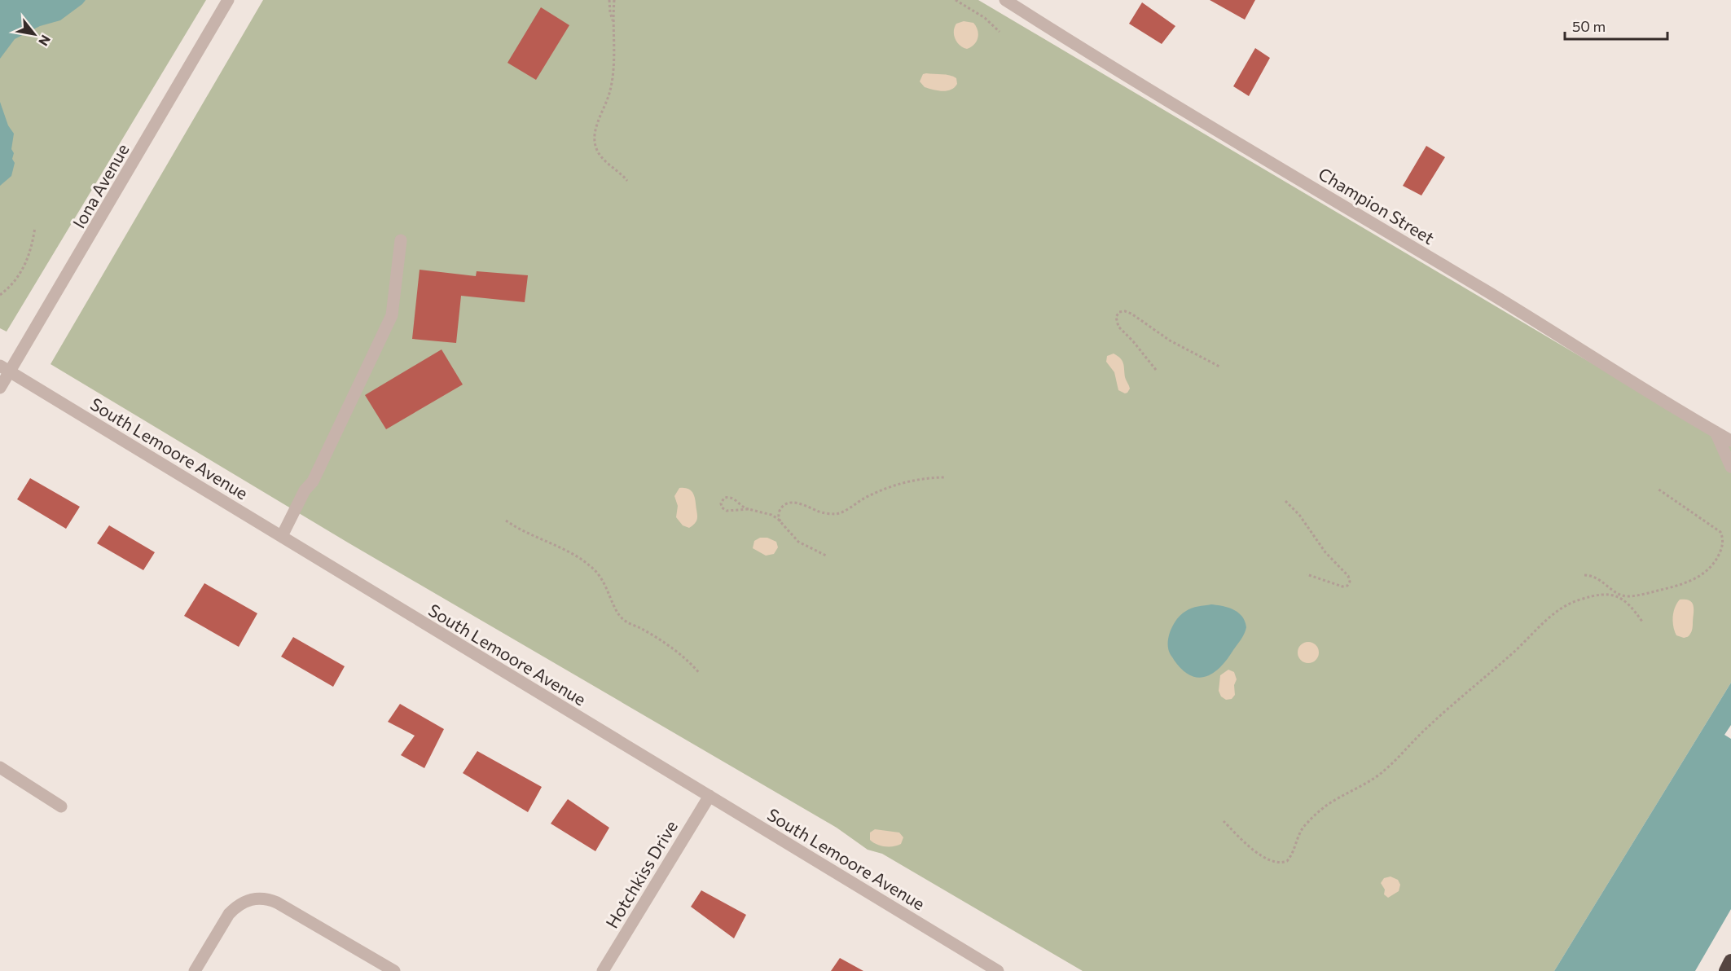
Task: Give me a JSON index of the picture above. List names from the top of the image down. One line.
{"streets":{"street":["Iona Avenue","Champion Street","South Lemoore Avenue","Hotchkiss Drive"]},"crossings":[["Iona Avenue","South Lemoore Avenue"],["South Lemoore Avenue","Hotchkiss Drive"]],"scale_bar":"50 m","north":"bottom right"}
